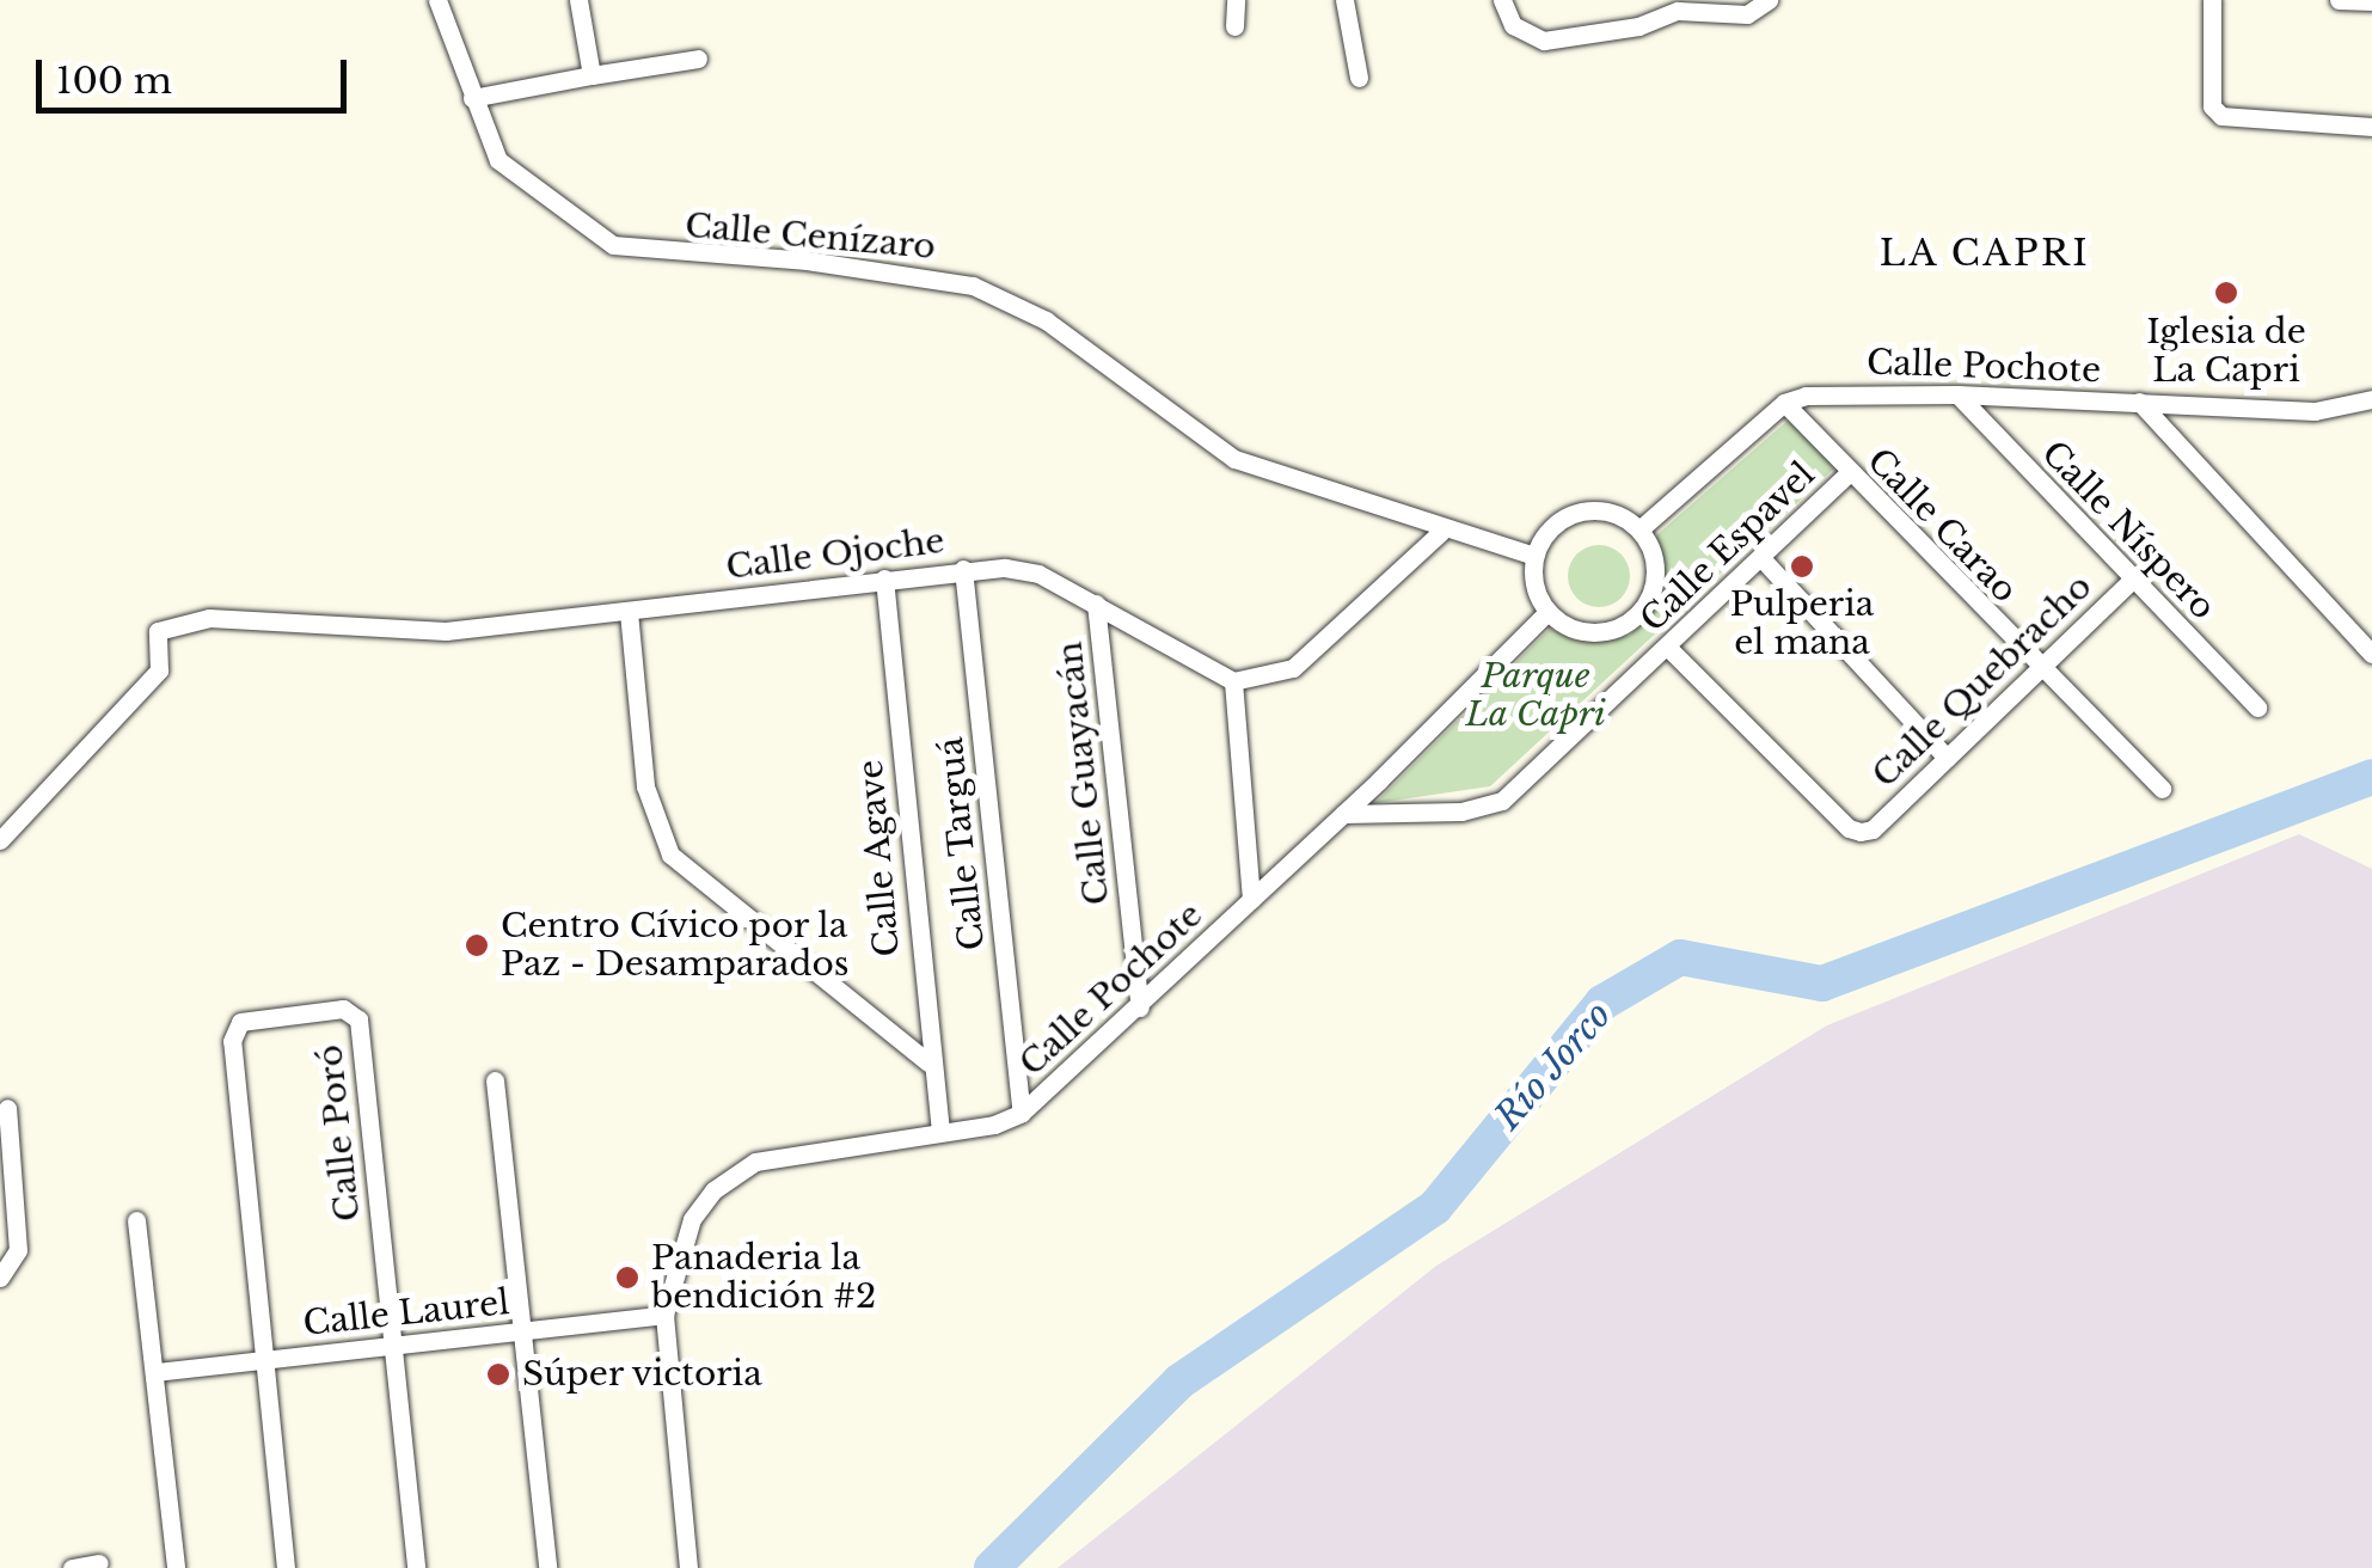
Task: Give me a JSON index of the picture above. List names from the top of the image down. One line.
{"streets":{"street":["Calle Cenízaro","Calle Pochote","Calle Carao","Calle Níspero","Calle Espavel","Calle Ojoche","Calle Quebracho","Calle Guayacán","Calle Targuá","Calle Agave","Calle Poró","Calle Laurel"]},"crossings":[["Calle Cenízaro","Calle Pochote"],["Calle Pochote","Calle Carao"],["Calle Pochote","Calle Níspero"],["Calle Pochote","Calle Espavel"],["Calle Pochote","Calle Guayacán"],["Calle Pochote","Calle Targuá"],["Calle Pochote","Calle Agave"],["Calle Pochote","Calle Laurel"],["Calle Carao","Calle Espavel"],["Calle Carao","Calle Quebracho"],["Calle Níspero","Calle Quebracho"],["Calle Espavel","Calle Quebracho"],["Calle Ojoche","Calle Guayacán"],["Calle Ojoche","Calle Targuá"],["Calle Ojoche","Calle Agave"],["Calle Poró","Calle Laurel"]],"districts":["LA CAPRI"],"water":["Río Jorco"],"parks":["Parque La Capri"],"places":["Iglesia de La Capri","Pulperia el mana","Centro Cívico por la Paz - Desamparados","Panaderia la bendición #2","Súper victoria"],"scale_bar":"100 m"}
